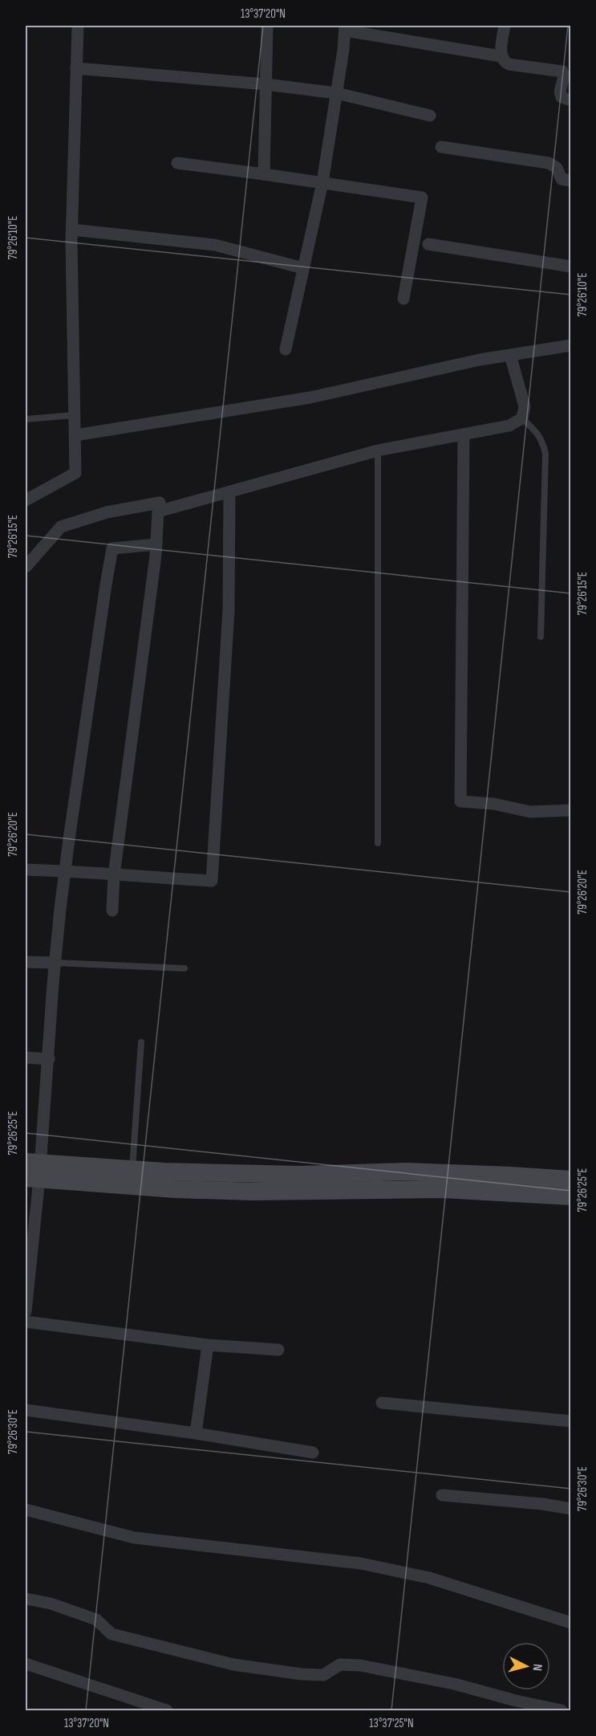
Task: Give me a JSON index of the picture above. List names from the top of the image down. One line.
{"north":"right","coordinates":["13°37'20\"N","79°26'10\"E","79°26'15\"E","79°26'20\"E","79°26'25\"E","79°26'30\"E","13°37'25\"N"]}
